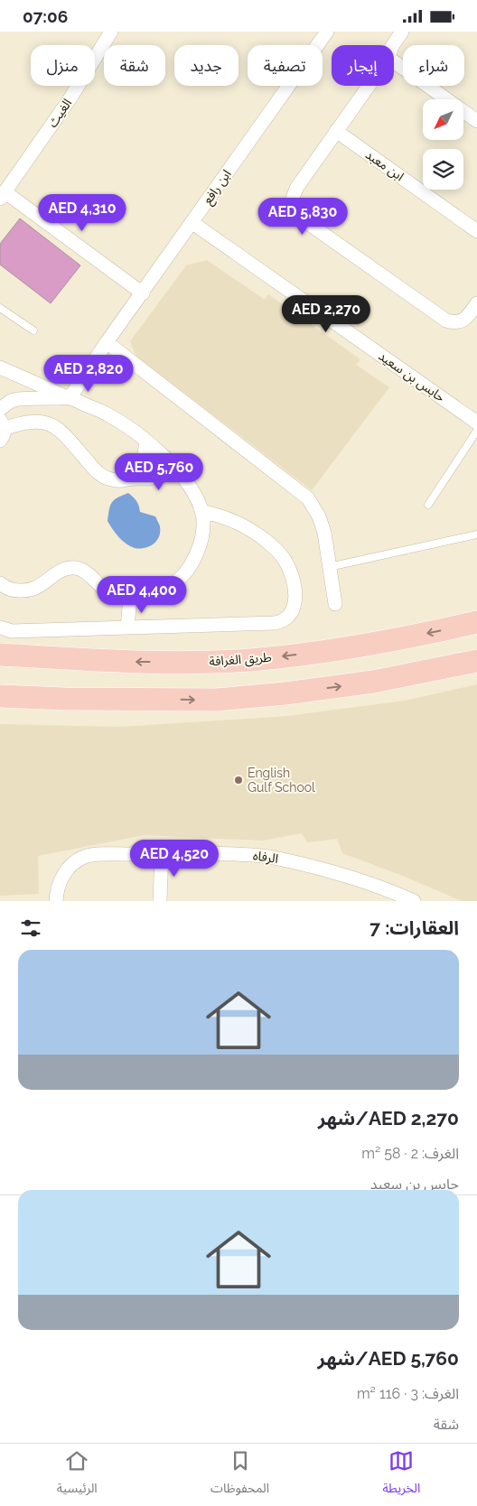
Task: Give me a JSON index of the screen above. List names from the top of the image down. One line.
{"streets":{"highway":["طريق الغرافة"],"street":["الغيث","ابن معبد","ابن رافع","حابس بن سعيد","الرفاه"]},"crossings":[["الغيث","ابن رافع"],["ابن رافع","حابس بن سعيد"]],"places":["English Gulf School"],"north":"bottom left","page":{"status":"07:06","chip":["شراء","إيجار","تصفية","جديد","شقة","منزل"],"price":["AED 4,310","AED 5,830","AED 2,270","AED 2,820","AED 5,760","AED 4,400","AED 4,520"],"heading":"العقارات: 7","list":[{"name":"AED 2,270/شهر","note":"الغرف: 2 · 58 m² · حابس بن سعيد"},{"name":"AED 5,760/شهر","note":"الغرف: 3 · 116 m² · شقة"}],"tabs":["الخريطة","المحفوظات","الرئيسية"]}}
